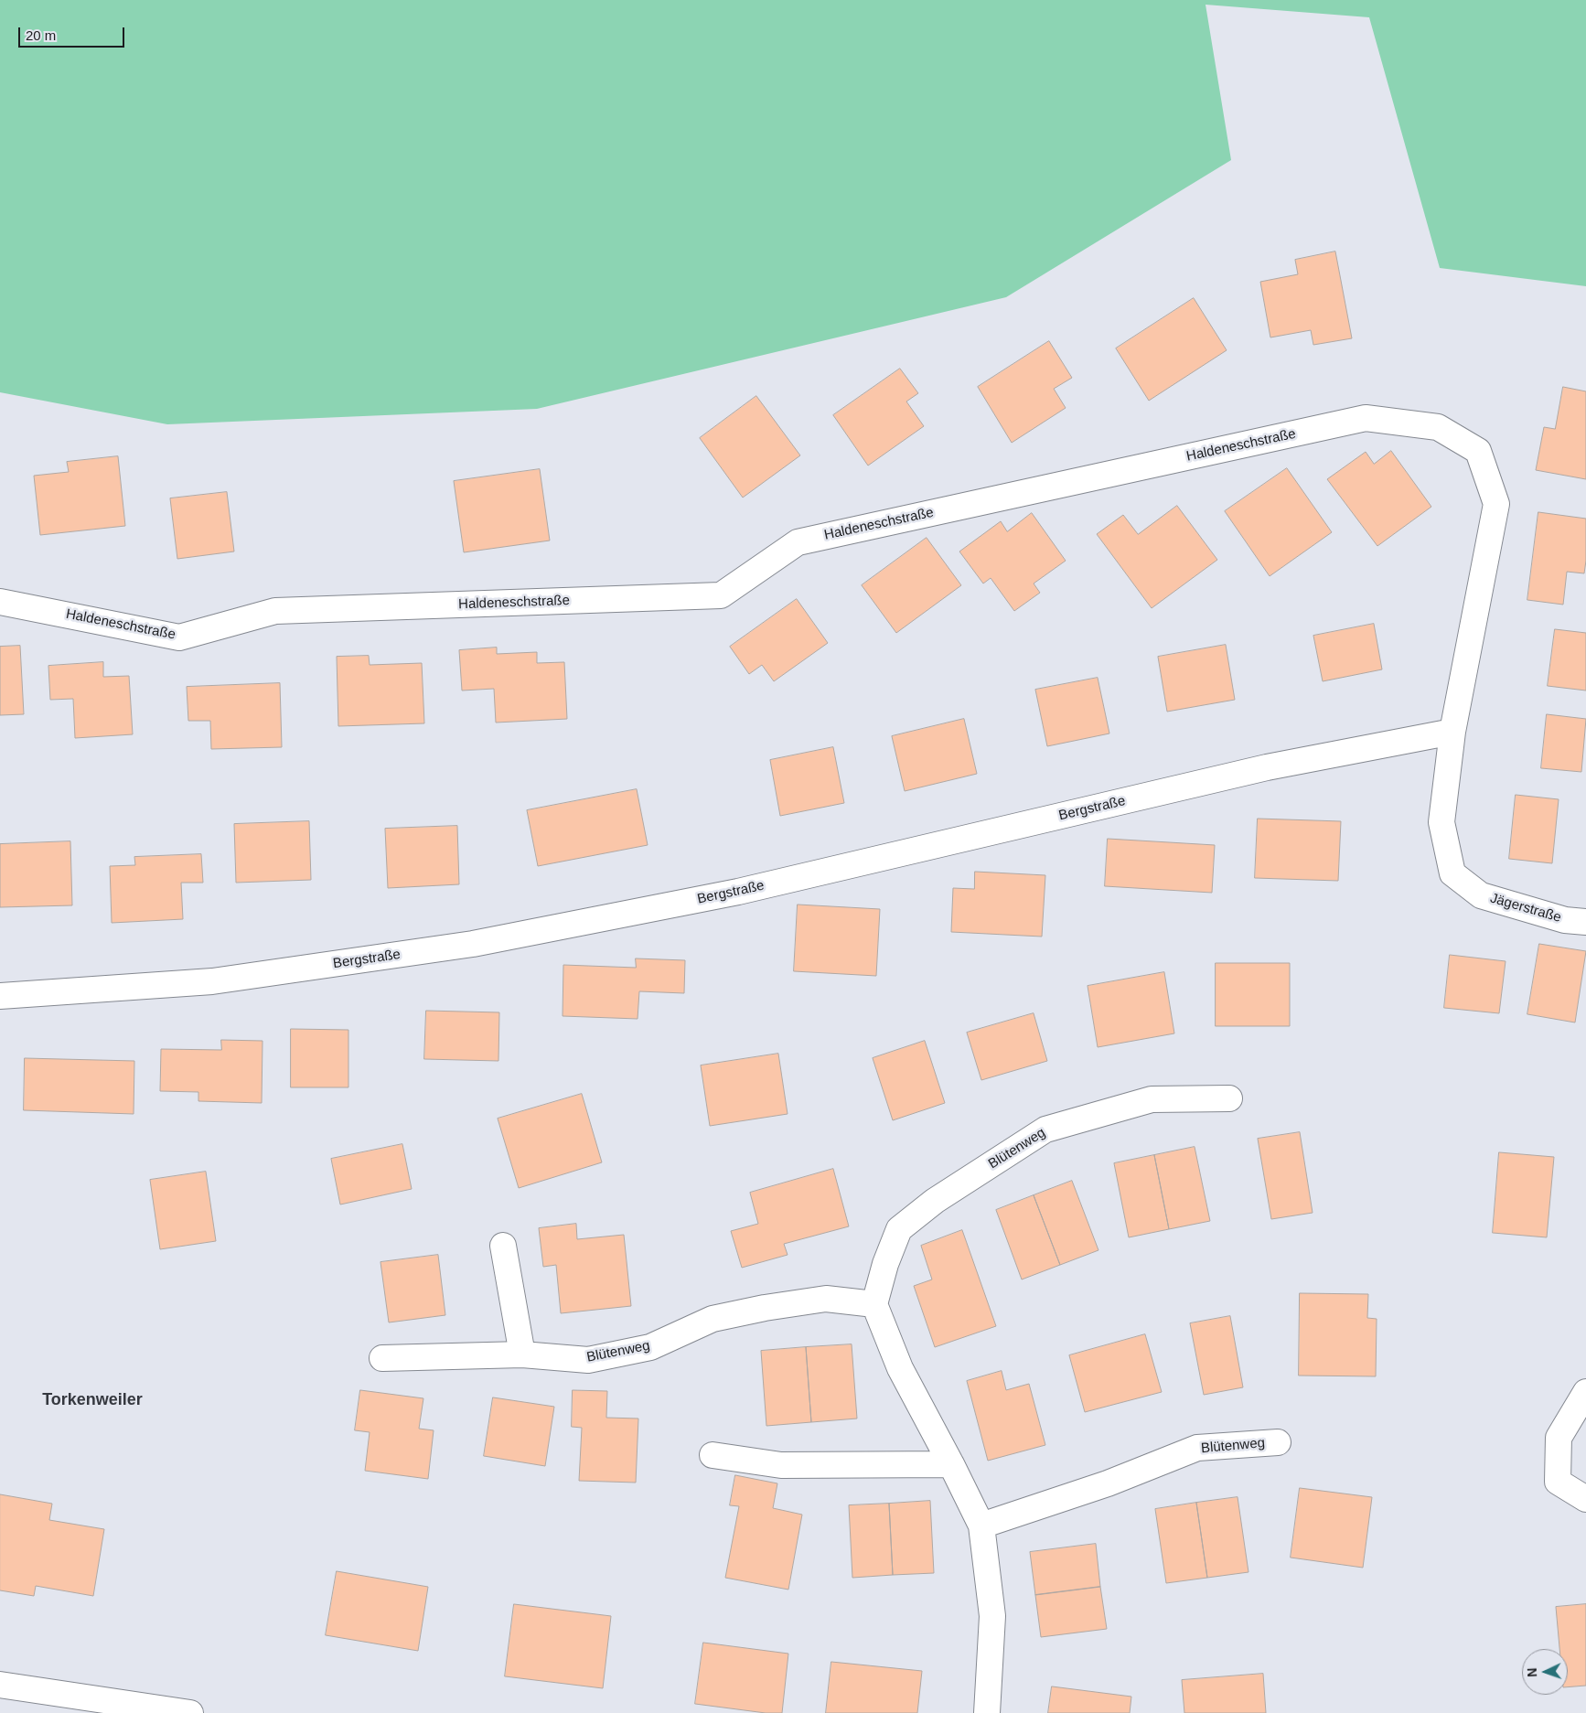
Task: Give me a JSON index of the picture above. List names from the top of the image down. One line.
{"streets":{"street":["Haldeneschstraße","Bergstraße","Jägerstraße","Blütenweg"]},"crossings":[["Haldeneschstraße","Bergstraße"],["Haldeneschstraße","Jägerstraße"],["Bergstraße","Jägerstraße"]],"districts":["Torkenweiler"],"scale_bar":"20 m","north":"left"}
